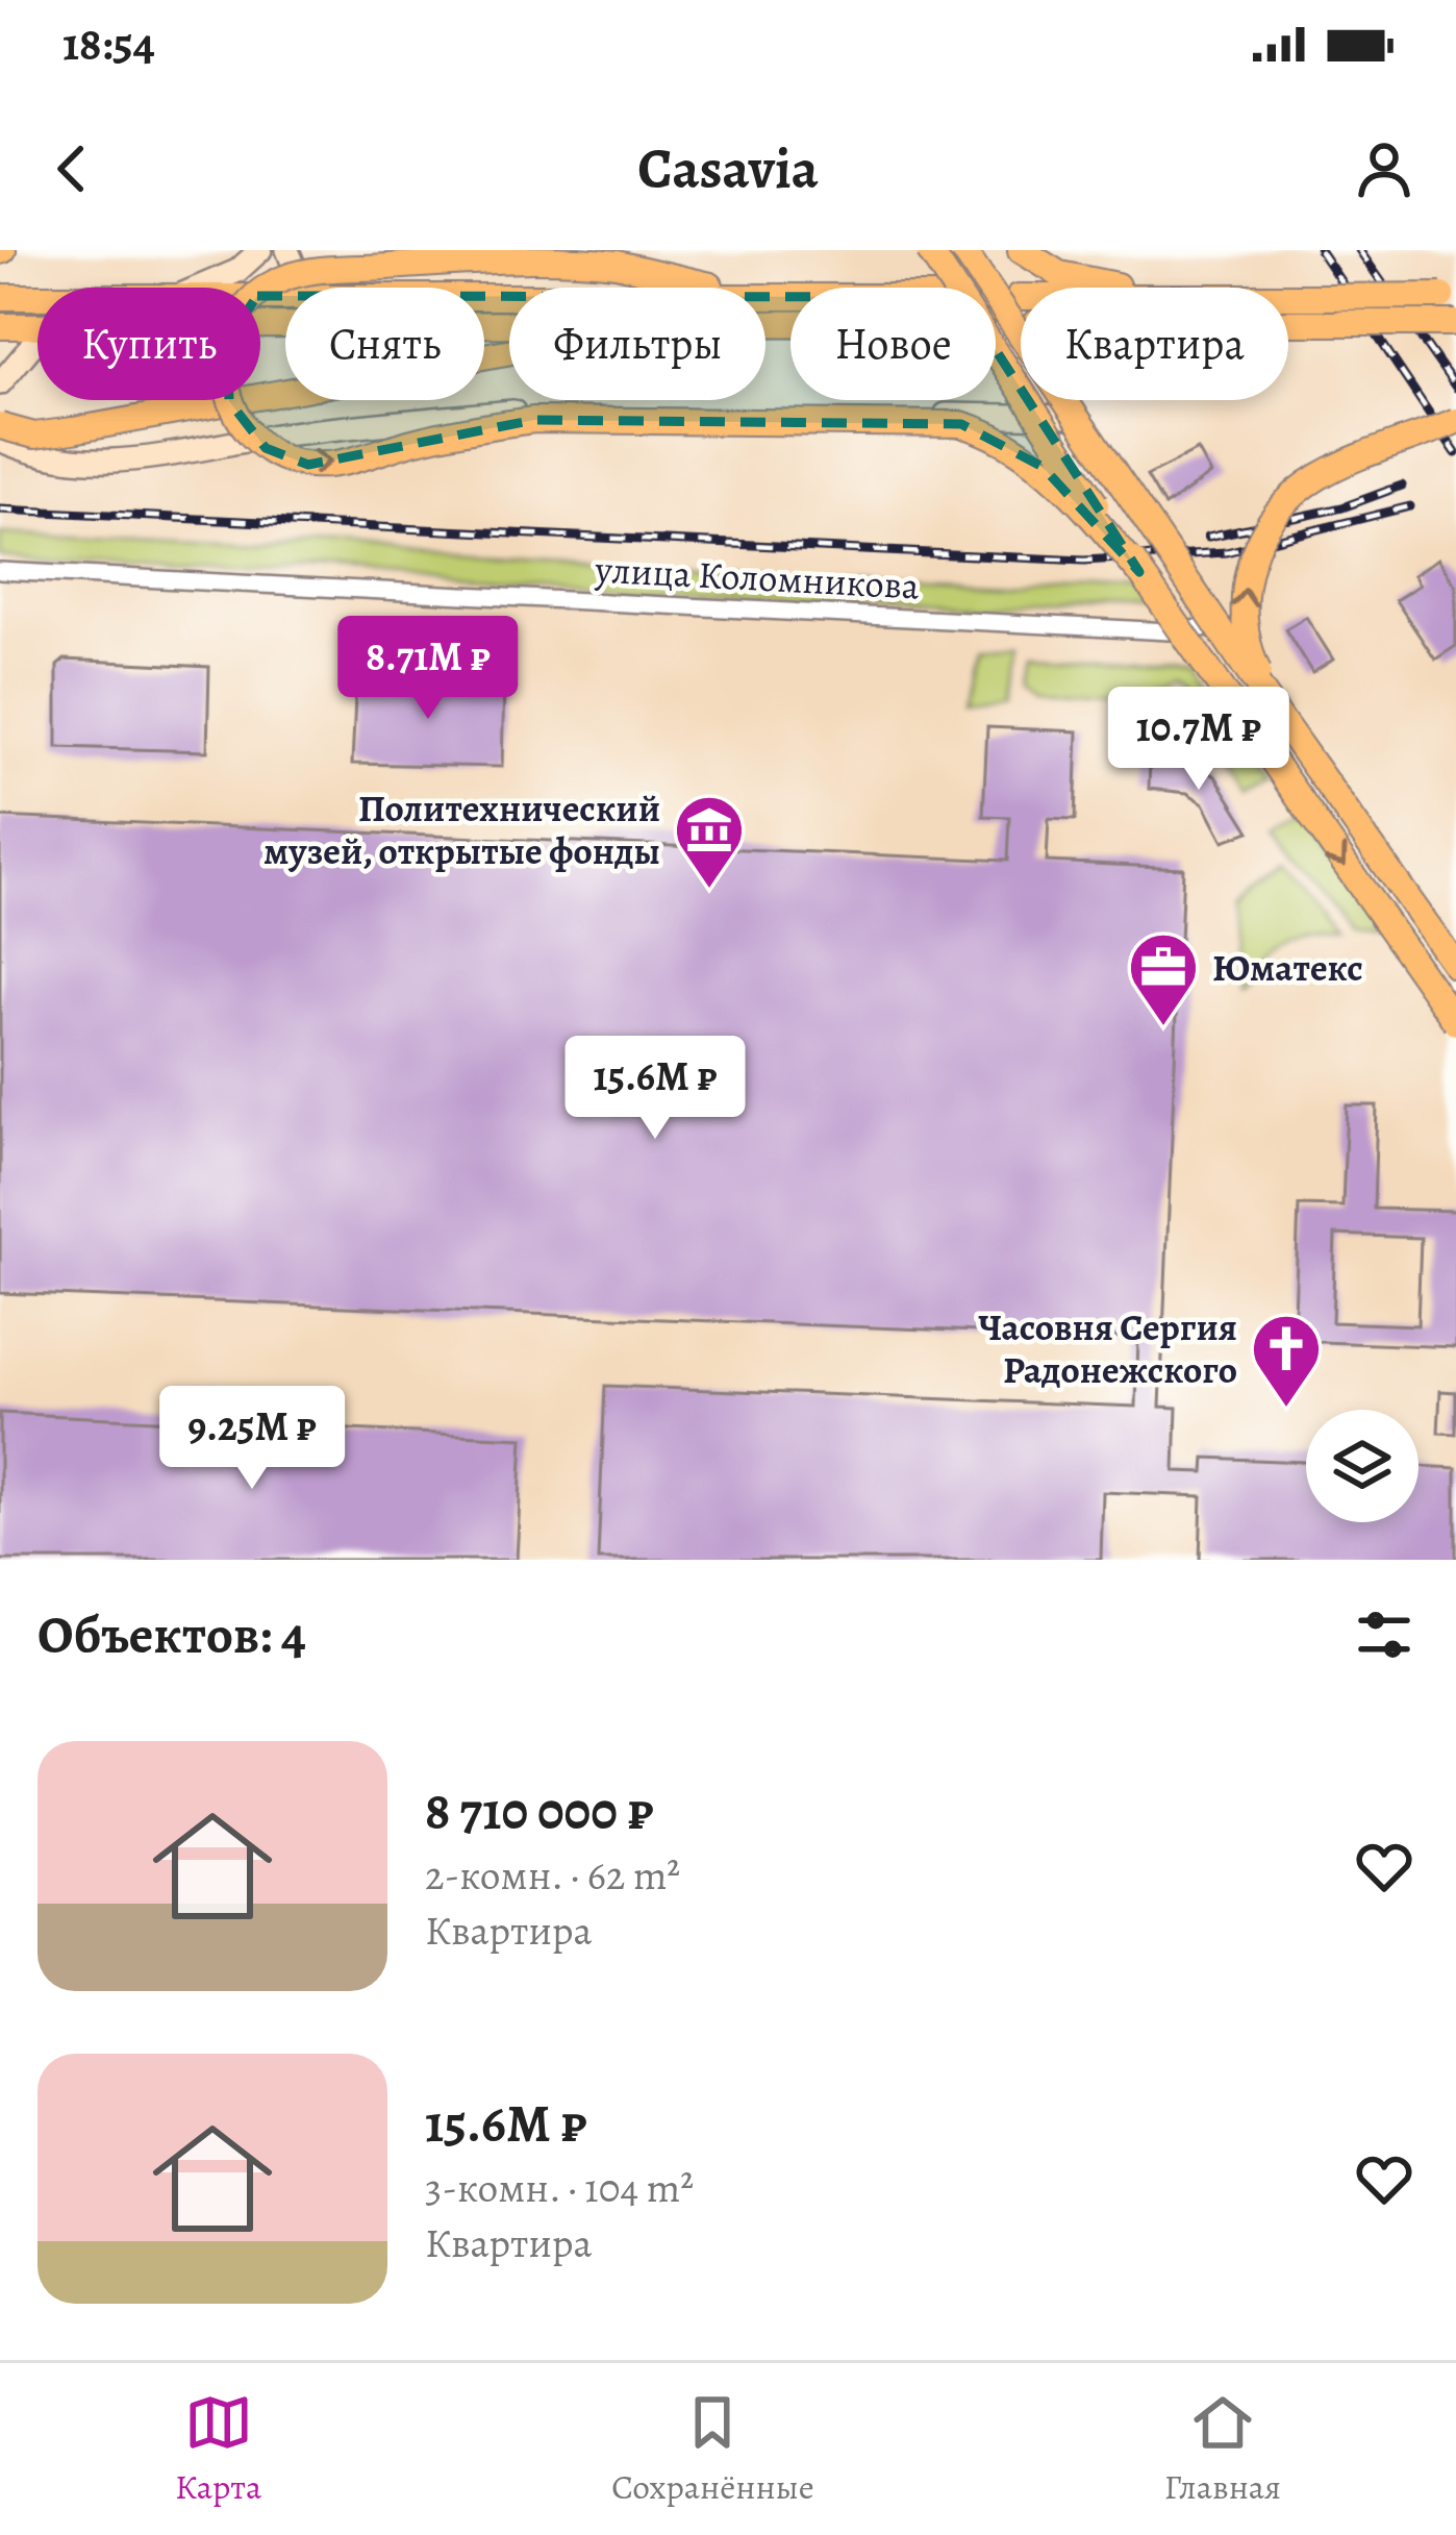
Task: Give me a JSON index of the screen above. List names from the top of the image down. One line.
{"streets":{"street":["улица Коломникова"]},"places":{"museum":["Политехнический музей, открытые фонды"],"office":["Юматекс"],"church":["Часовня Сергия Радонежского"]},"page":{"status":"18:54","header":"Casavia","chip":["Купить","Снять","Фильтры","Новое","Квартира"],"price":["8.71M ₽","10.7M ₽","15.6M ₽","9.25M ₽"],"heading":"Объектов: 4","list":[{"name":"8 710 000 ₽","note":"2-комн. · 62 m² · Квартира"},{"name":"15.6M ₽","note":"3-комн. · 104 m² · Квартира"}],"tabs":["Карта","Сохранённые","Главная"]}}
